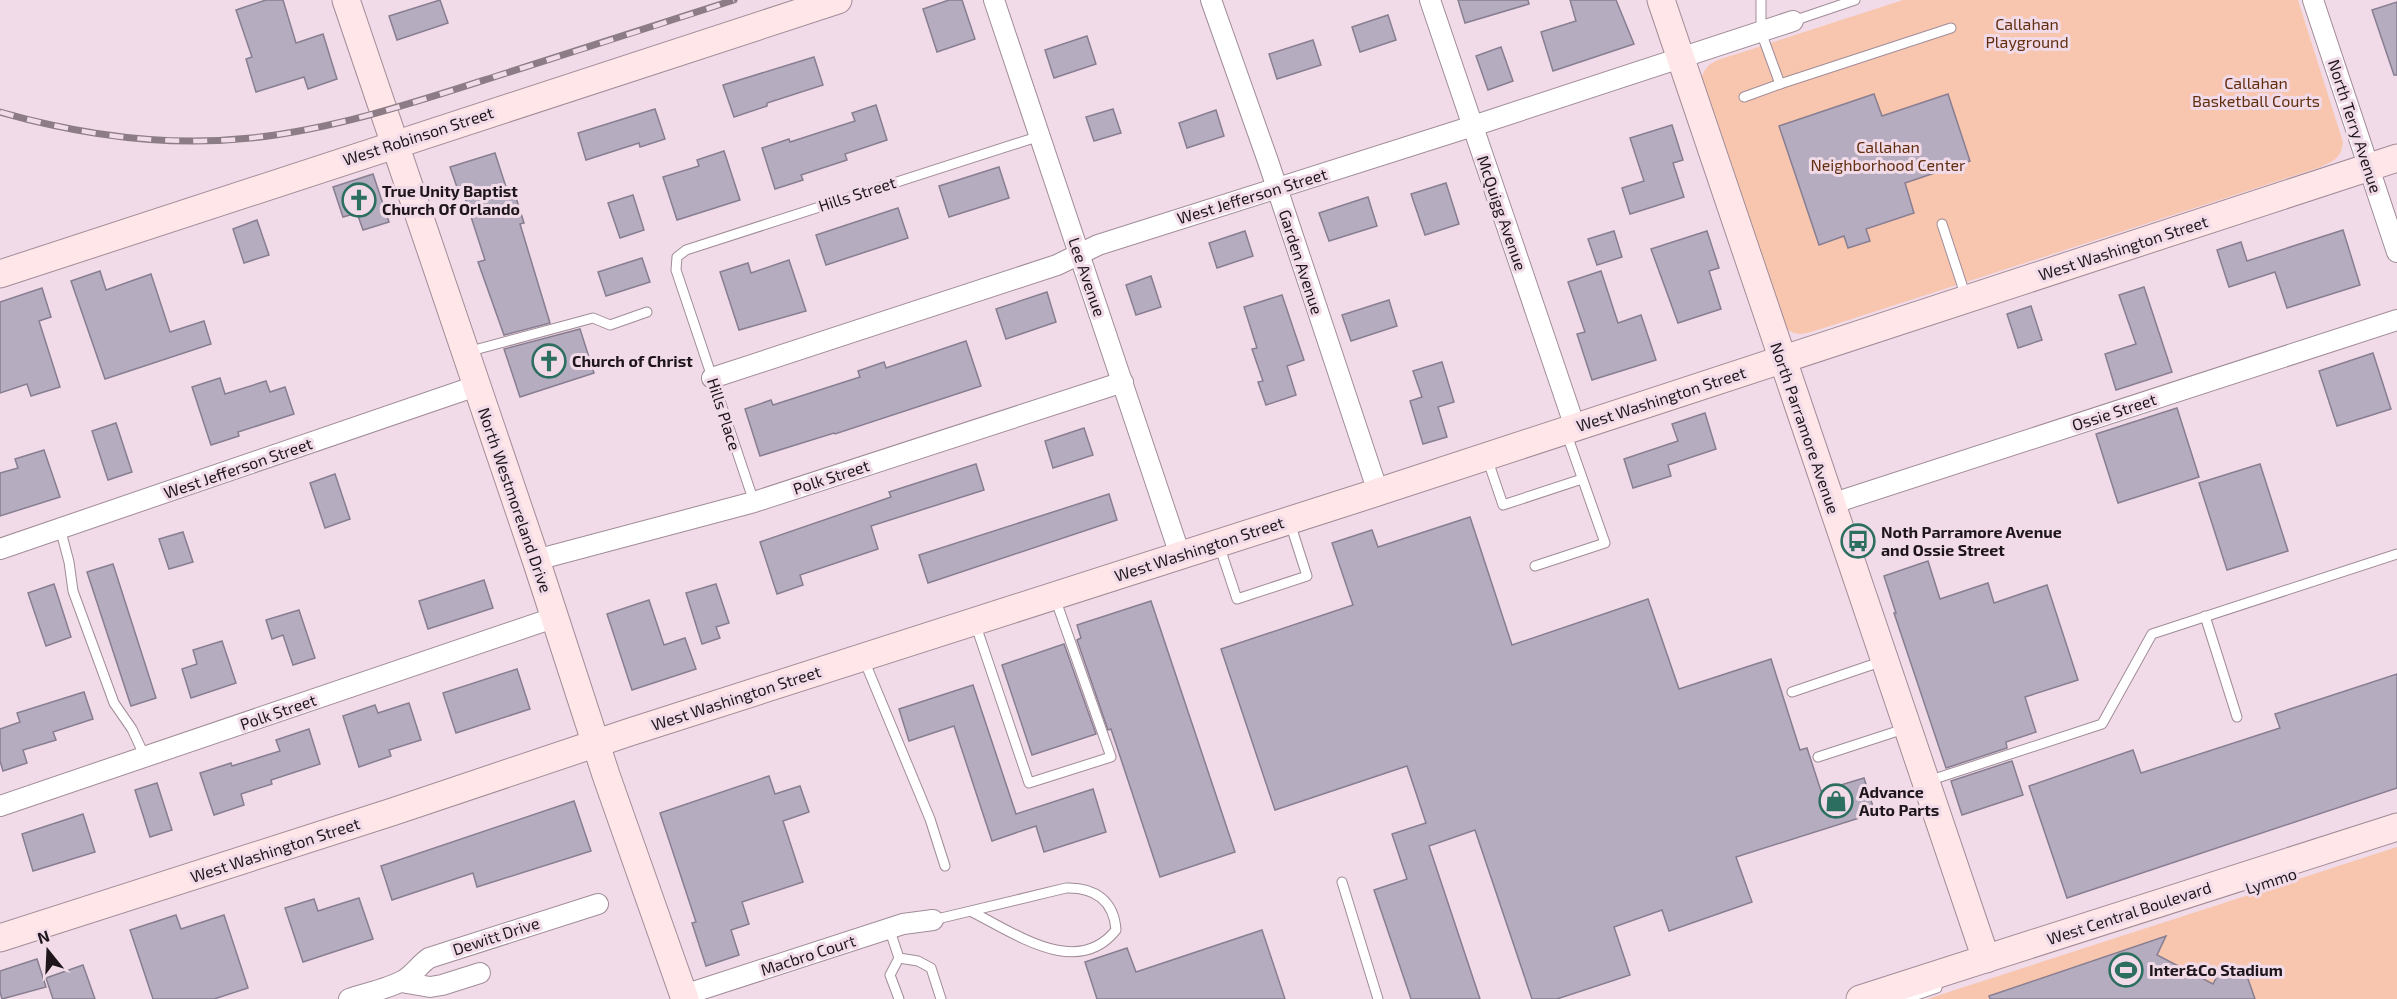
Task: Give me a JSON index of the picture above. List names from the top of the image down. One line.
{"streets":{"street":["North Terry Avenue","West Robinson Street","West Jefferson Street","McQuigg Avenue","West Washington Street","Garden Avenue","Lee Avenue","Ossie Street","North Parramore Avenue","Polk Street","North Westmoreland Drive","West Central Boulevard","Dewitt Drive","Macbro Court"],"lane":["Hills Street","Hills Place"]},"crossings":[["North Terry Avenue","West Washington Street"],["West Robinson Street","North Westmoreland Drive"],["Hills Street","Lee Avenue"],["Hills Street","Hills Place"],["West Jefferson Street","McQuigg Avenue"],["West Jefferson Street","Garden Avenue"],["West Jefferson Street","Lee Avenue"],["West Jefferson Street","Hills Place"],["West Jefferson Street","North Parramore Avenue"],["West Jefferson Street","North Westmoreland Drive"],["McQuigg Avenue","West Washington Street"],["West Washington Street","Garden Avenue"],["West Washington Street","Lee Avenue"],["West Washington Street","North Parramore Avenue"],["West Washington Street","North Westmoreland Drive"],["Lee Avenue","Polk Street"],["Ossie Street","North Parramore Avenue"],["Hills Place","Polk Street"],["North Parramore Avenue","West Central Boulevard"],["Polk Street","North Westmoreland Drive"],["North Westmoreland Drive","Macbro Court"]],"parks":["Callahan Playground","Callahan Basketball Courts","Callahan Neighborhood Center"],"places":{"church":["True Unity Baptist Church Of Orlando","Church of Christ"],"bus stop":["Noth Parramore Avenue and Ossie Street"],"shop":["Advance Auto Parts"],"sports":["Inter&Co Stadium"]},"north":"top"}
